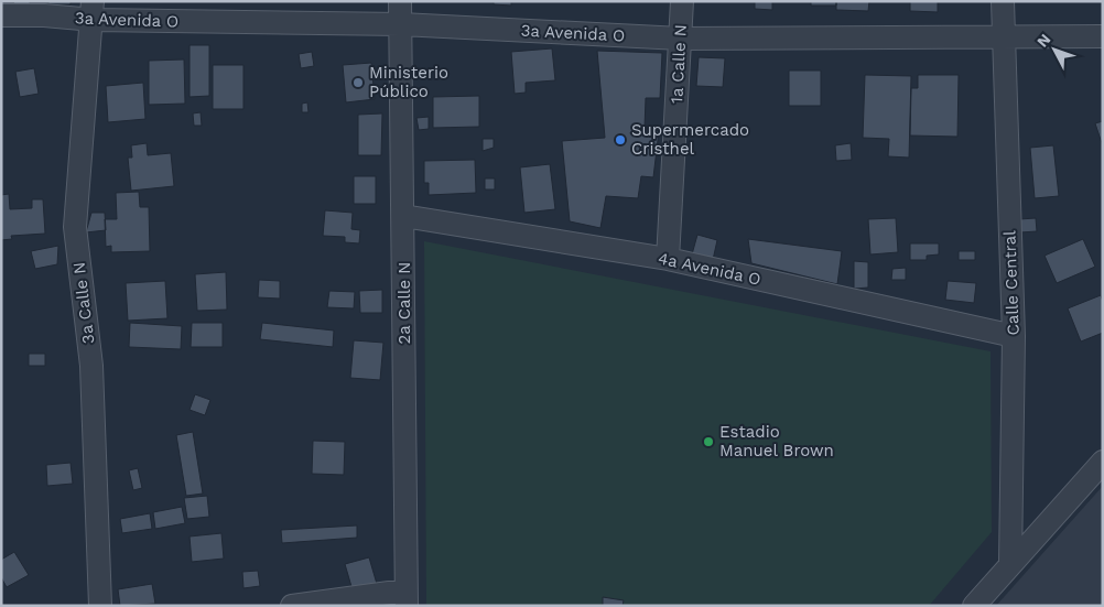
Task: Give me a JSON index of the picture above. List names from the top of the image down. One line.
{"streets":{"street":["3a Avenida O","1a Calle N","4a Avenida O","Calle Central","3a Calle N","2a Calle N"]},"crossings":[["3a Avenida O","1a Calle N"],["3a Avenida O","Calle Central"],["3a Avenida O","3a Calle N"],["3a Avenida O","2a Calle N"],["1a Calle N","4a Avenida O"],["4a Avenida O","Calle Central"],["4a Avenida O","2a Calle N"]],"places":["Ministerio Público","Supermercado Cristhel","Estadio Manuel Brown"],"north":"top left"}
